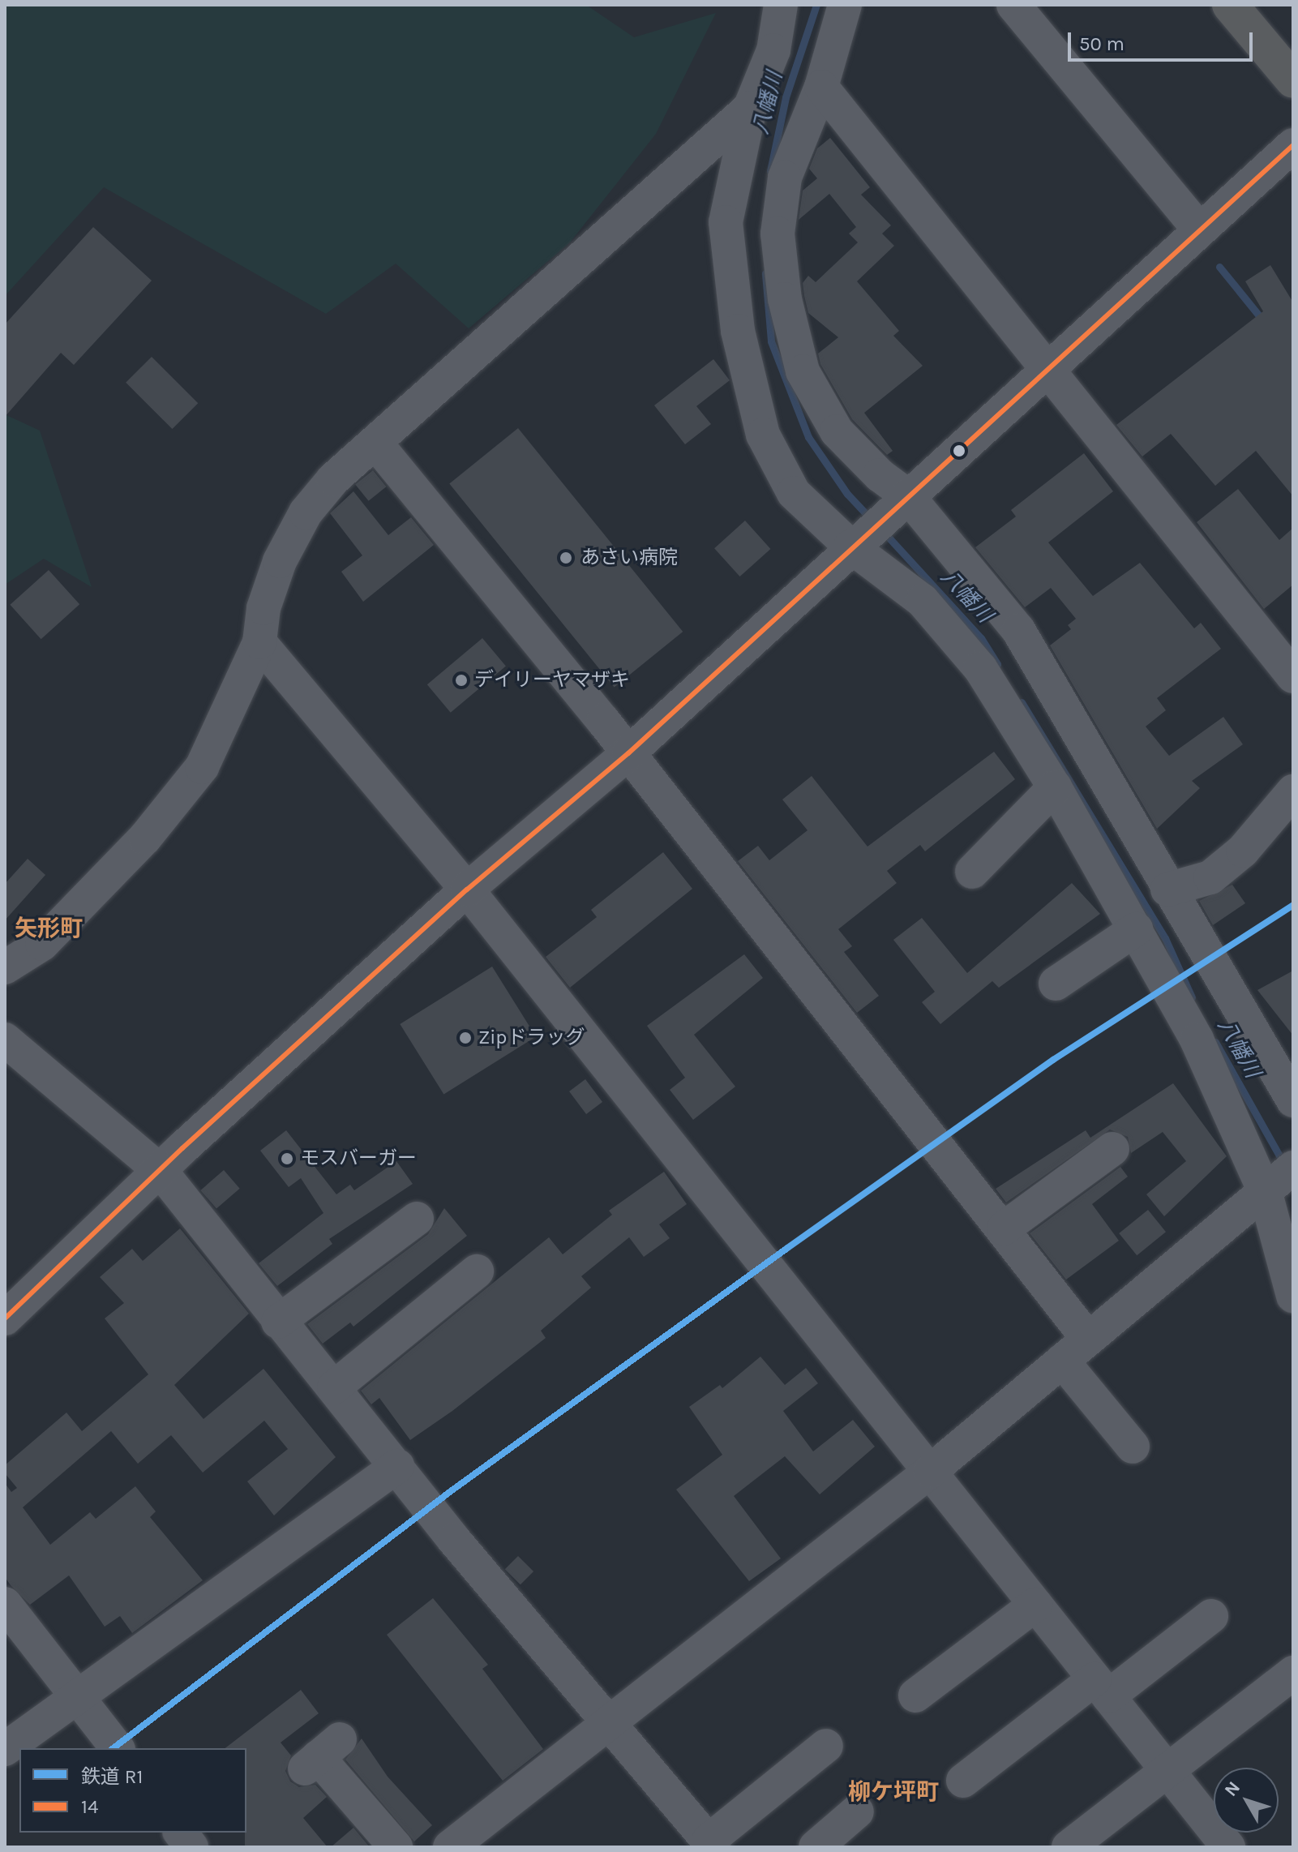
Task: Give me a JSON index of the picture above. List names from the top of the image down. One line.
{"districts":["矢形町","柳ケ坪町"],"water":["八幡川"],"places":["あさい病院","デイリーヤマザキ","Zipドラッグ","モスバーガー"],"lines":["transit line 14","rail line R1"],"legend":["鉄道 R1","14"],"scale_bar":"50 m","north":"top left"}
